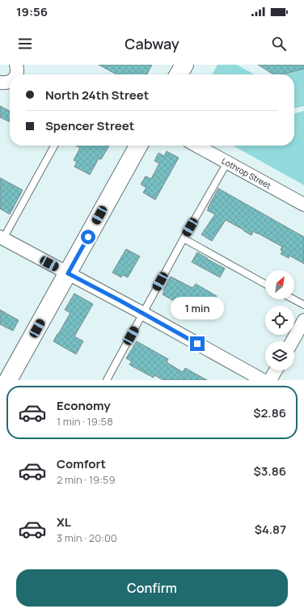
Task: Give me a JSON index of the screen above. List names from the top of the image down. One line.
{"streets":{"street":["Lothrop Street"]},"north":"top right","page":{"status":"19:56","header":"Cabway","banner":["North 24th Street","Spencer Street"],"bubble":"1 min","list":[{"name":"Economy","note":"1 min · 19:58","value":"$2.86"},{"name":"Comfort","note":"2 min · 19:59","value":"$3.86"},{"name":"XL","note":"3 min · 20:00","value":"$4.87"}],"buttons":"Confirm"}}
